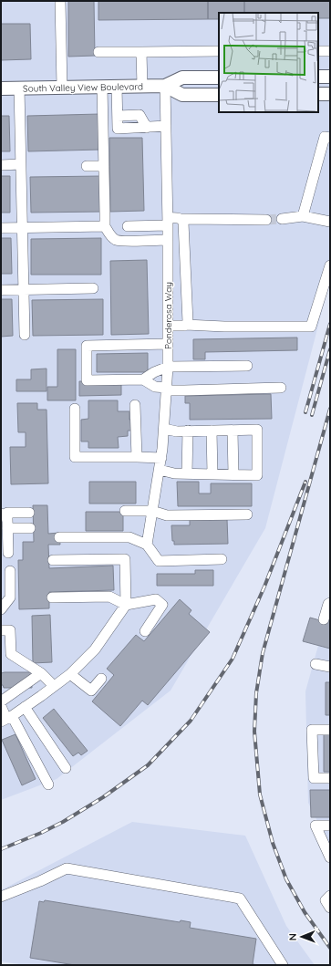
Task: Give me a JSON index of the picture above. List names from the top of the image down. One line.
{"streets":{"main road":["South Valley View Boulevard"],"street":["Ponderosa Way"]},"crossings":[["South Valley View Boulevard","Ponderosa Way"]],"north":"left"}
